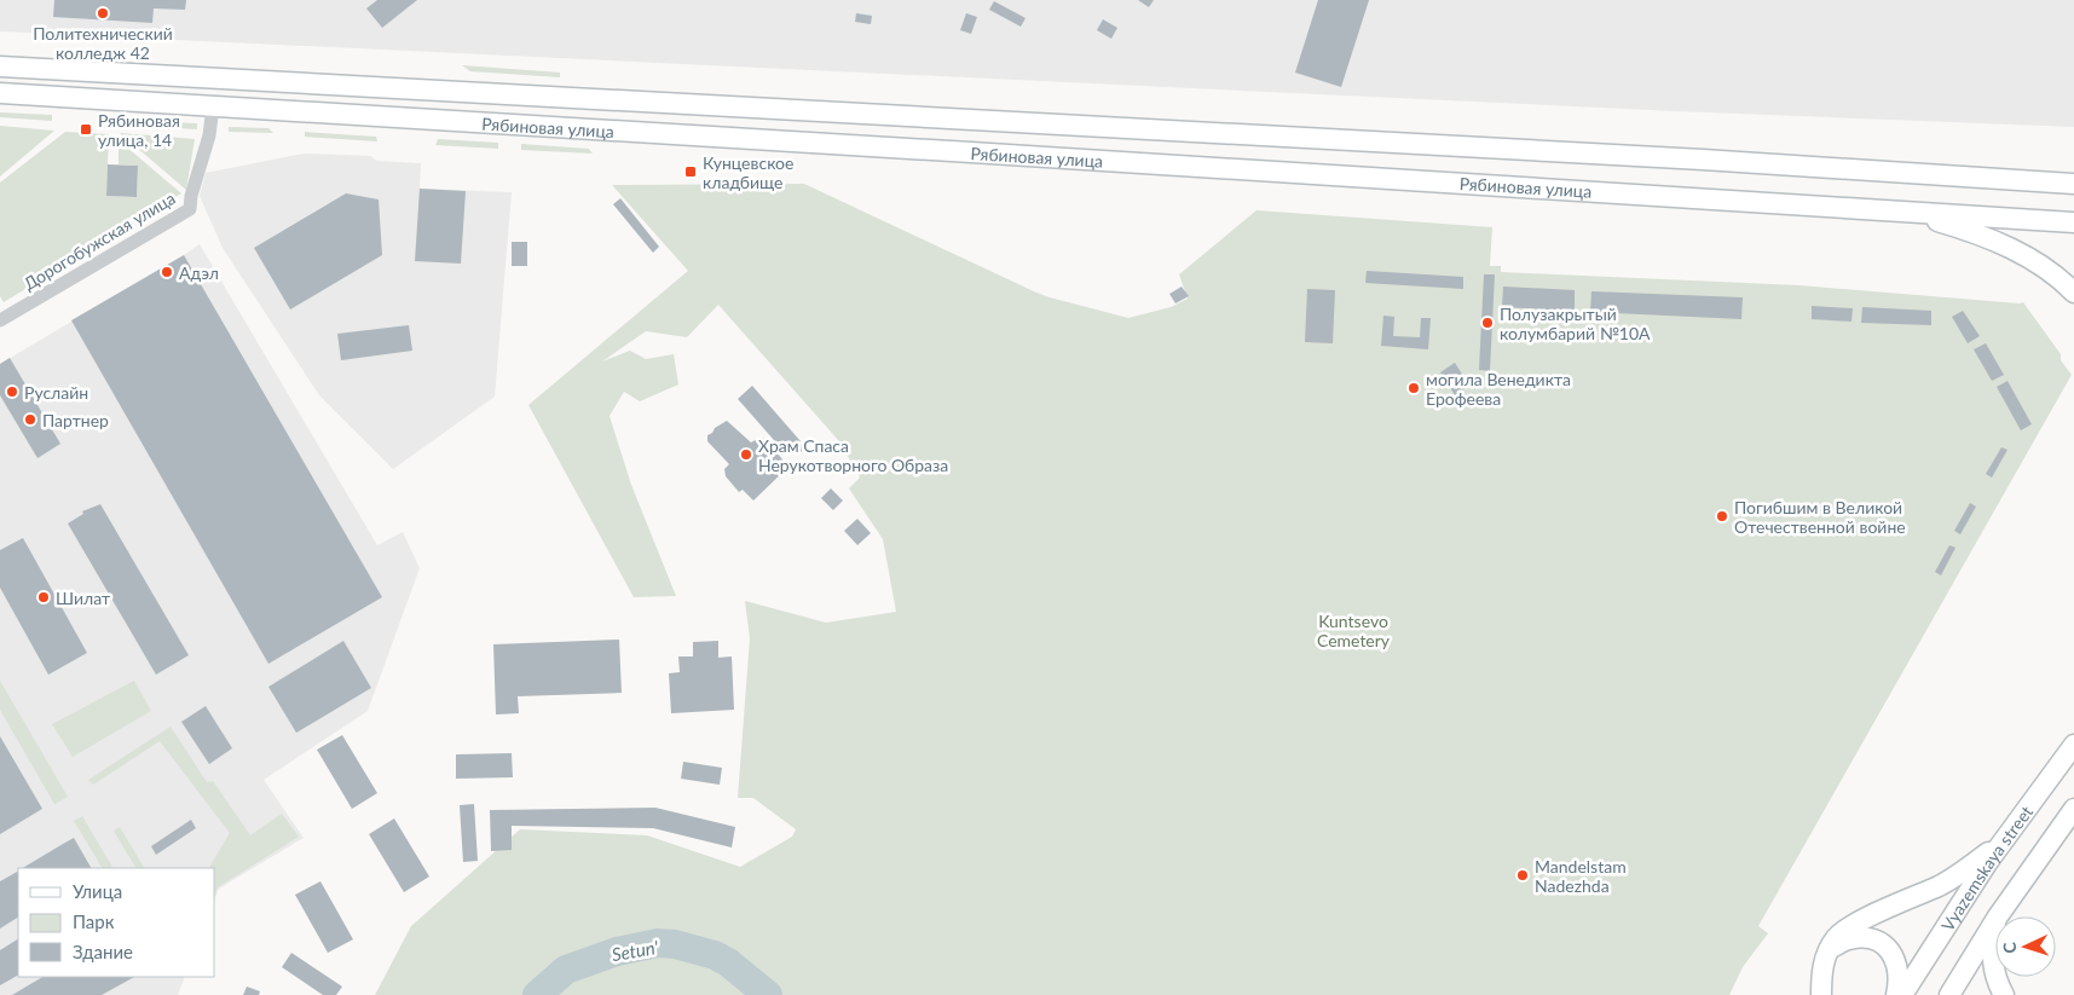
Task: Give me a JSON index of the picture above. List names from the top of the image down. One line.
{"streets":{"main road":["Рябиновая улица","Vyazemskaya street"],"street":["Дорогобужская улица"]},"crossings":[["Рябиновая улица","Дорогобужская улица"]],"water":["Setun'"],"parks":["Kuntsevo Cemetery"],"places":{"other":["Политехнический колледж 42","Адэл","Полузакрытый колумбарий №10А","могила Венедикта Ерофеева","Руслайн","Партнер","Храм Спаса Нерукотворного Образа","Погибшим в Великой Отечественной войне","Шилат","Mandelstam Nadezhda"],"transit":["Рябиновая улица, 14","Кунцевское кладбище"]},"legend":["Улица","Парк","Здание"],"north":"left"}
